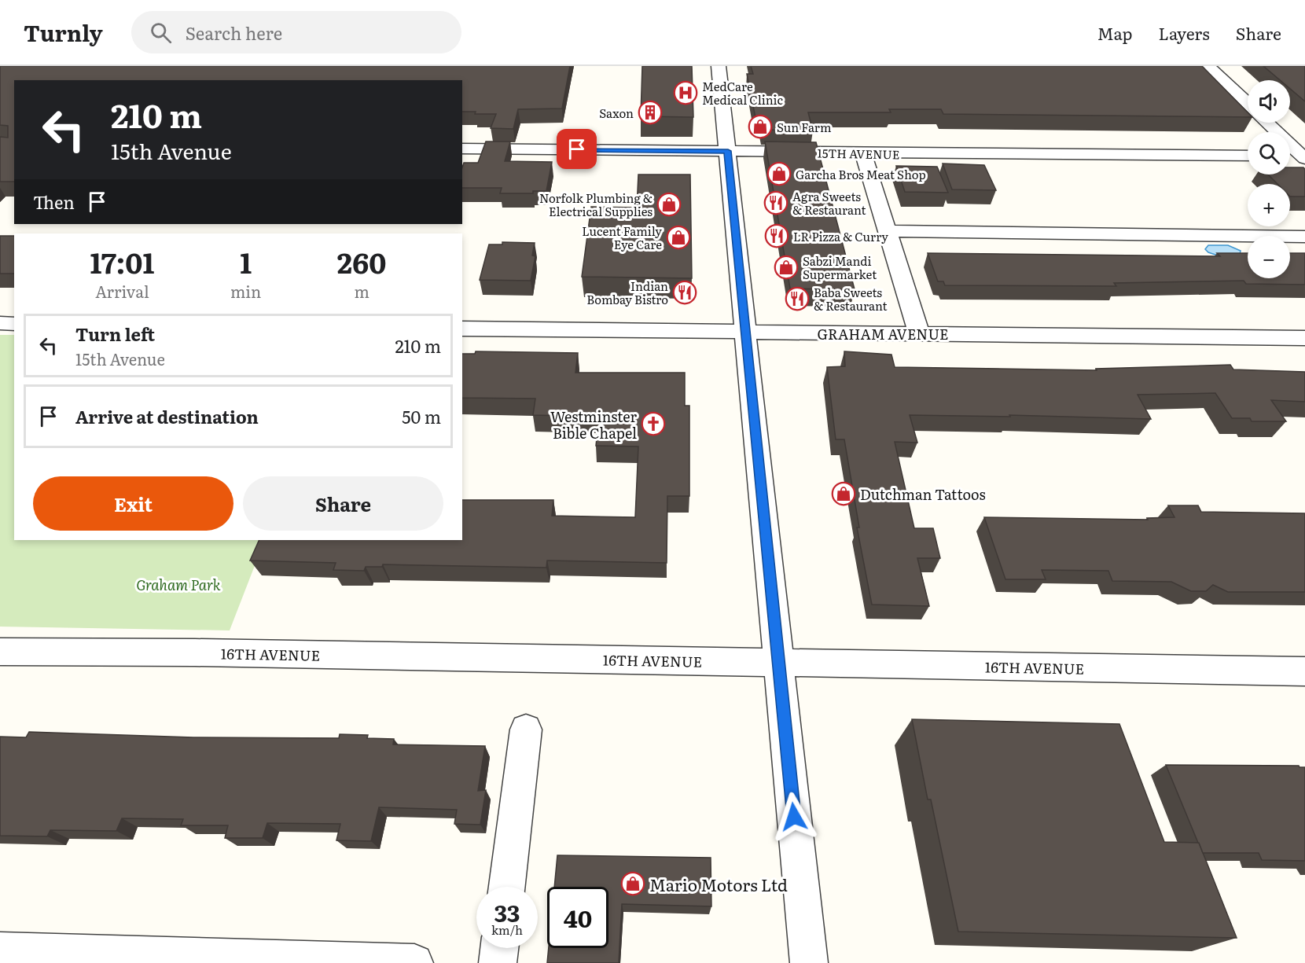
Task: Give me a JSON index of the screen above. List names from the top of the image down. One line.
{"streets":{"street":["15TH AVENUE","GRAHAM AVENUE","16TH AVENUE"]},"parks":["Graham Park"],"places":{"hospital":["MedCare Medical Clinic"],"building":["Saxon"],"shop":["Sun Farm","Garcha Bros Meat Shop","Norfolk Plumbing & Electrical Supplies","Lucent Family Eye Care","Sabzi Mandi Supermarket","Dutchman Tattoos","Mario Motors Ltd"],"restaurant":["Agra Sweets & Restaurant","LR Pizza & Curry","Indian Bombay Bistro","Baba Sweets & Restaurant"],"church":["Westminster Bible Chapel"]},"page":{"header":"Turnly","search":"Search here","nav":["Map","Layers","Share"],"map_buttons":["+","−"],"turn":["210 m","15th Avenue"],"then":"Then","eta":["17:01","Arrival","1","min","260","m"],"list":[{"name":"Turn left","note":"15th Avenue","value":"210 m"},{"name":"Arrive at destination","value":"50 m"}],"buttons":["Exit","Share"],"speed":"33 km/h","limit":"40"}}
